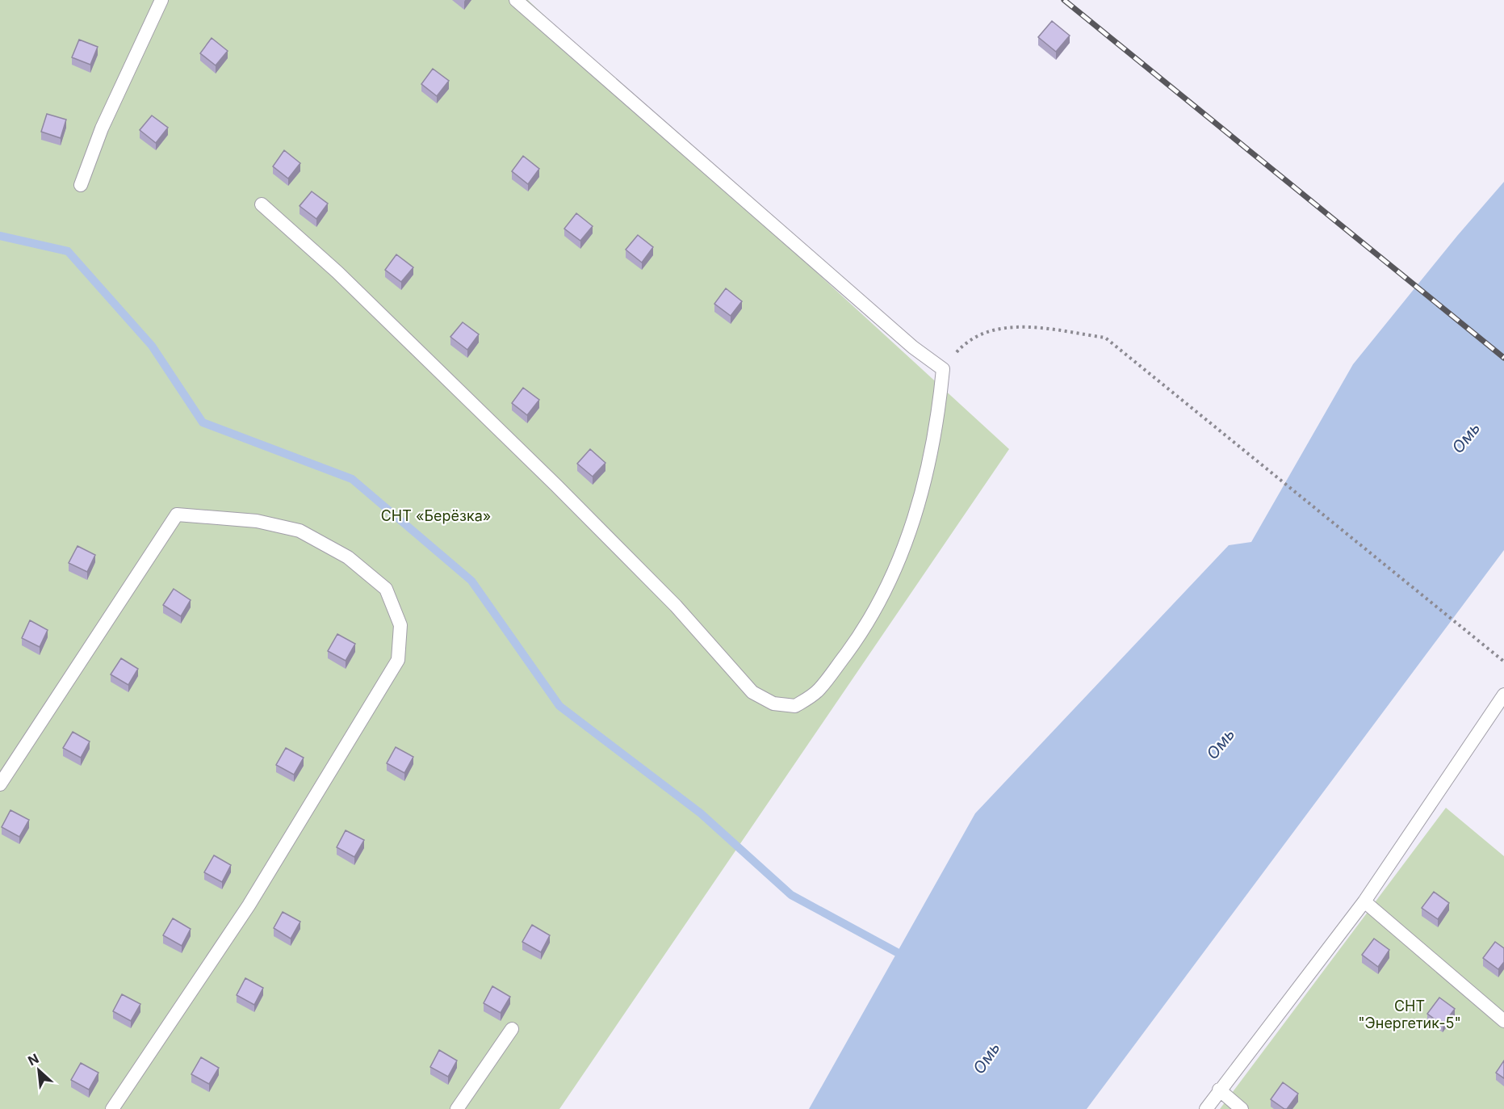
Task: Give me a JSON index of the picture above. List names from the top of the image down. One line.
{"water":["Омь"],"parks":["СНТ «Берёзка»","СНТ \"Энергетик-5\""],"north":"top left"}
